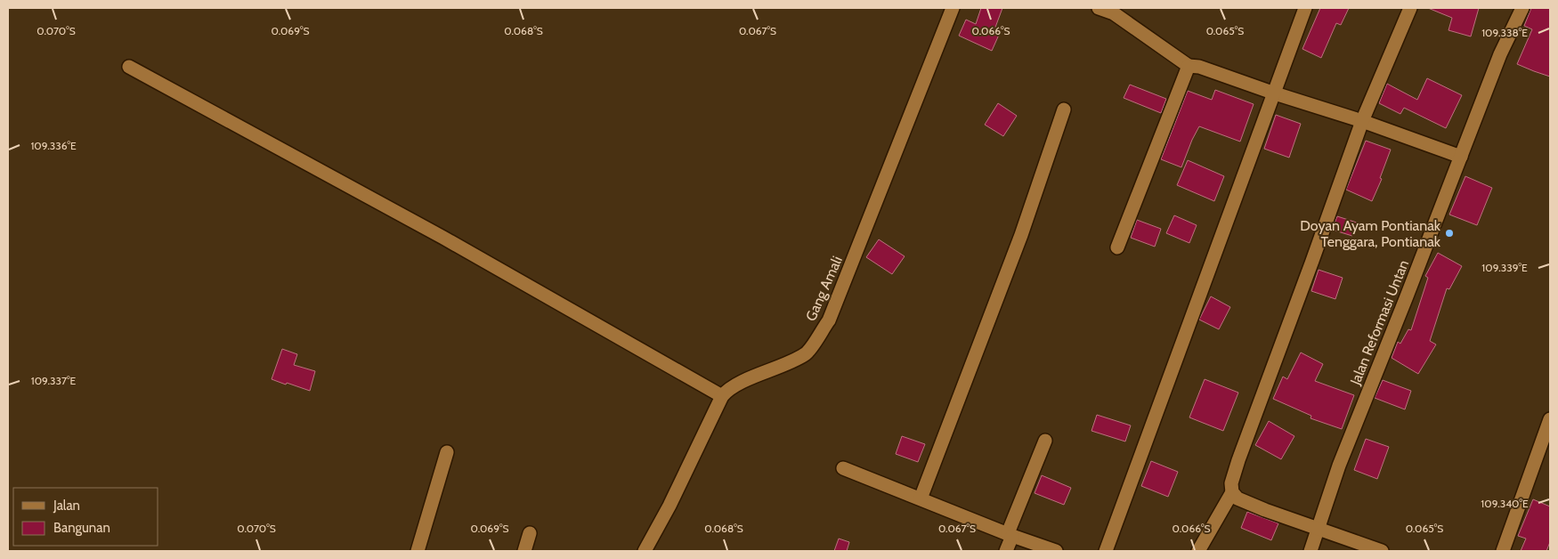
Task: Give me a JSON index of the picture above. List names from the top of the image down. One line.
{"streets":{"street":["Gang Amali","Jalan Reformasi Untan"]},"places":["Doyan Ayam Pontianak Tenggara, Pontianak"],"legend":["Jalan","Bangunan"],"coordinates":["0.069°S","0.066°S","0.070°S","0.068°S","0.067°S","0.065°S","109.338°E","109.336°E","109.339°E","109.337°E","109.340°E"]}
